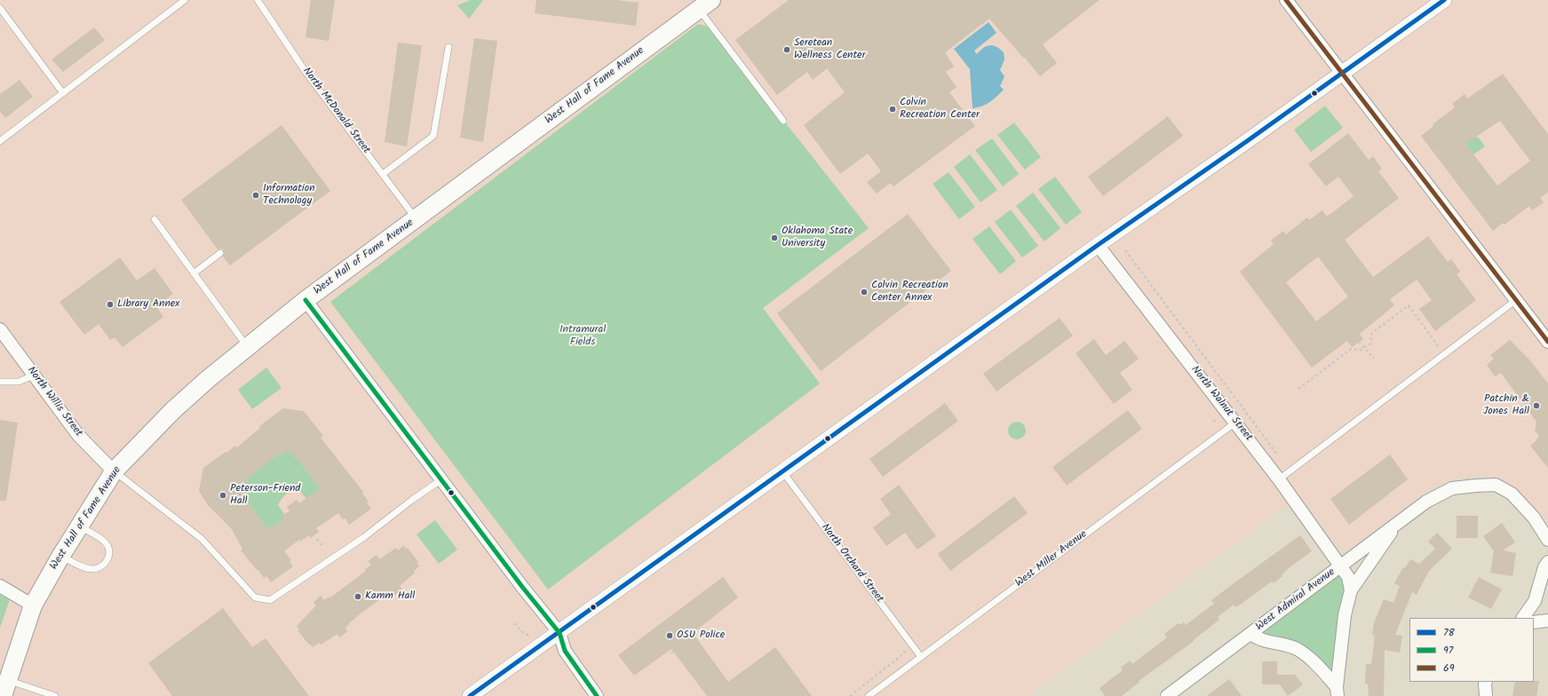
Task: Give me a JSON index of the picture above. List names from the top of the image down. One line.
{"streets":{"main road":["West Hall of Fame Avenue"],"street":["North Willis Street","North Walnut Street","West Admiral Avenue"],"lane":["North McDonald Street","West Miller Avenue","North Orchard Street"]},"crossings":[["West Hall of Fame Avenue","North McDonald Street"],["West Hall of Fame Avenue","North Willis Street"],["North Walnut Street","West Miller Avenue"],["North Walnut Street","West Admiral Avenue"],["West Miller Avenue","North Orchard Street"]],"parks":["Intramural Fields"],"places":["Seretean Wellness Center","Colvin Recreation Center","Information Technology","Oklahoma State University","Colvin Recreation Center Annex","Library Annex","Patchin & Jones Hall","Peterson-Friend Hall","Kamm Hall","OSU Police"],"lines":["transit line 78","transit line 69","transit line 97"],"legend":["78","97","69"]}
